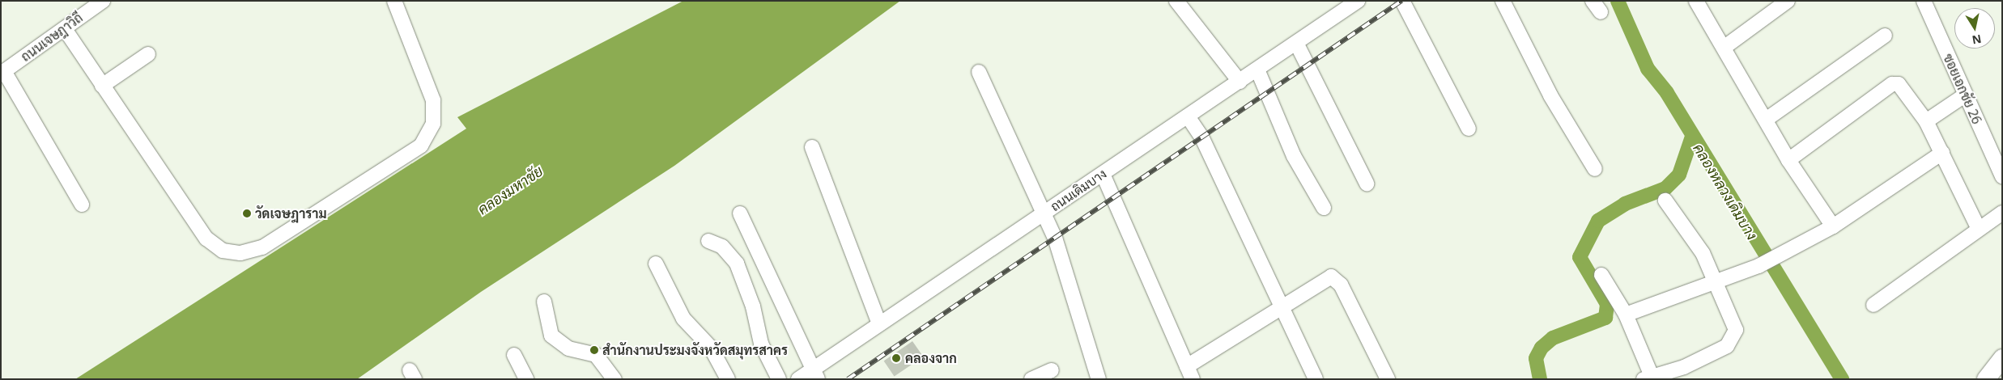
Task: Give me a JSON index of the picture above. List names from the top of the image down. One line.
{"streets":{"street":["ถนนเจษฎาวิถี","ซอยเอกชัย 26","ถนนเดิมบาง"]},"water":["คลองมหาชัย","คลองหลวงเดิมบาง"],"places":["วัดเจษฎาราม","สำนักงานประมงจังหวัดสมุทรสาคร","คลองจาก"],"north":"bottom"}
